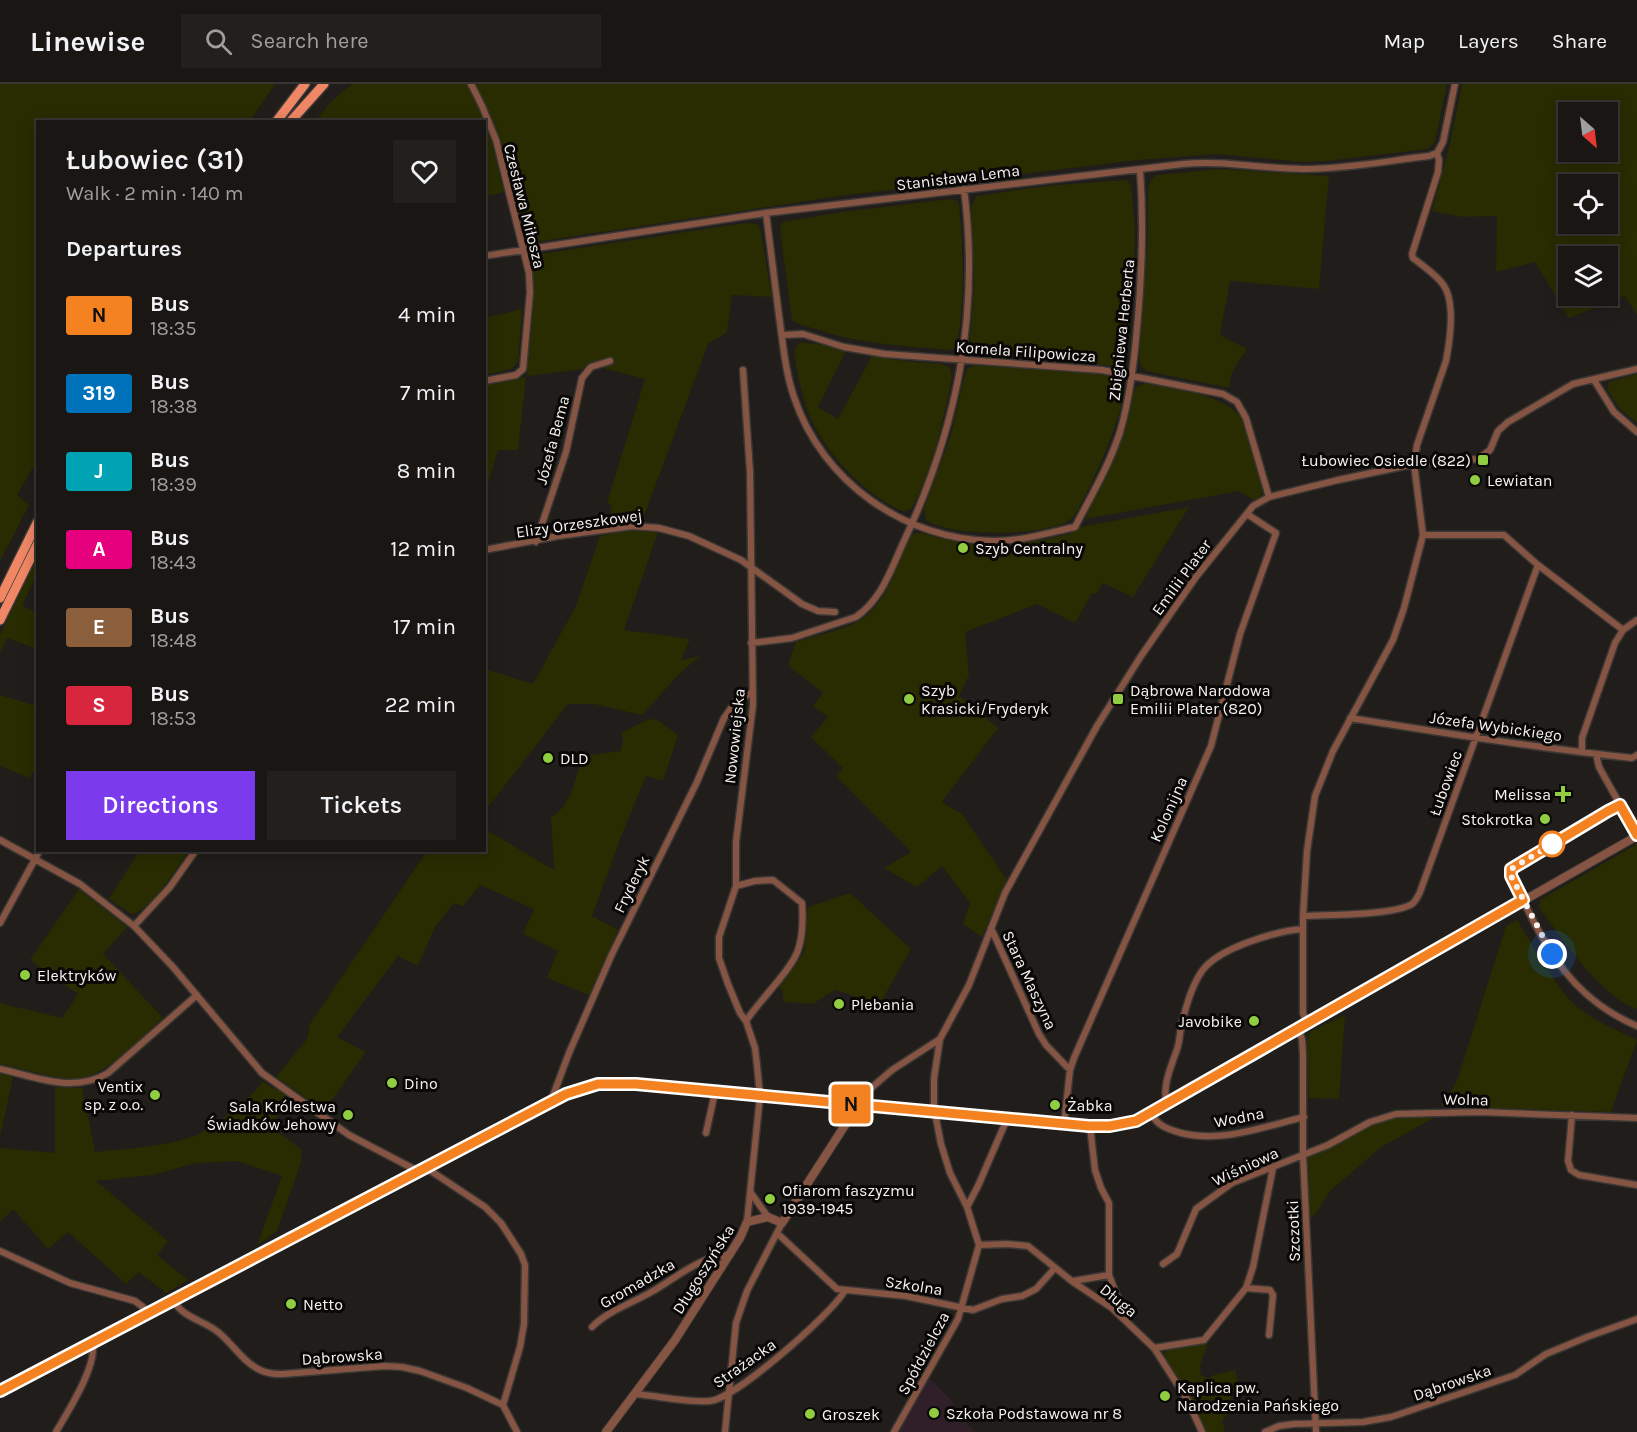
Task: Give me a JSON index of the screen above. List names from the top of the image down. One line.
{"streets":{"street":["Stanisława Lema","Czesława Miłosza","Zbigniewa Herberta","Kornela Filipowicza","Józefa Bema","Elizy Orzeszkowej","Emilii Plater","Józefa Wybickiego","Nowowiejska","Łubowiec","Kolonijna","Fryderyk","Stara Maszyna","Wolna","Wodna","Wiśniowa","Szczotki","Długoszyńska","Gromadzka","Szkolna","Długa","Spółdzielcza","Dąbrowska","Strażacka"]},"crossings":[["Stanisława Lema","Czesława Miłosza"],["Stanisława Lema","Zbigniewa Herberta"],["Zbigniewa Herberta","Kornela Filipowicza"],["Kornela Filipowicza","Emilii Plater"],["Józefa Bema","Elizy Orzeszkowej"],["Elizy Orzeszkowej","Nowowiejska"],["Emilii Plater","Kolonijna"],["Emilii Plater","Stara Maszyna"],["Józefa Wybickiego","Łubowiec"],["Nowowiejska","Fryderyk"],["Nowowiejska","Długoszyńska"],["Kolonijna","Stara Maszyna"],["Wolna","Wiśniowa"],["Wolna","Szczotki"],["Wodna","Szczotki"],["Wiśniowa","Szczotki"],["Szczotki","Dąbrowska"],["Długoszyńska","Gromadzka"],["Długoszyńska","Strażacka"],["Szkolna","Długa"],["Szkolna","Spółdzielcza"],["Szkolna","Strażacka"],["Długa","Spółdzielcza"]],"places":{"transit":["Łubowiec Osiedle (822)","Dąbrowa Narodowa Emilii Plater (820)"],"other":["Lewiatan","Szyb Centralny","Szyb Krasicki/Fryderyk","DLD","Stokrotka","Elektryków","Plebania","Javobike","Dino","Ventix sp. z o.o.","Żabka","Sala Królestwa Świadków Jehowy","Ofiarom faszyzmu 1939-1945","Netto","Kaplica pw. Narodzenia Pańskiego","Szkoła Podstawowa nr 8","Groszek"],"health":["Melissa"]},"lines":["bus line N"],"north":"bottom right","page":{"header":"Linewise","search":"Search here","nav":["Map","Layers","Share"],"on_map":"N","heading":[["Łubowiec (31)","Walk · 2 min · 140 m"],"Departures"],"list":[{"mark":"N","name":"Bus","note":"18:35","value":"4 min"},{"mark":"319","name":"Bus","note":"18:38","value":"7 min"},{"mark":"J","name":"Bus","note":"18:39","value":"8 min"},{"mark":"A","name":"Bus","note":"18:43","value":"12 min"},{"mark":"E","name":"Bus","note":"18:48","value":"17 min"},{"mark":"S","name":"Bus","note":"18:53","value":"22 min"}],"buttons":["Directions","Tickets"]}}
